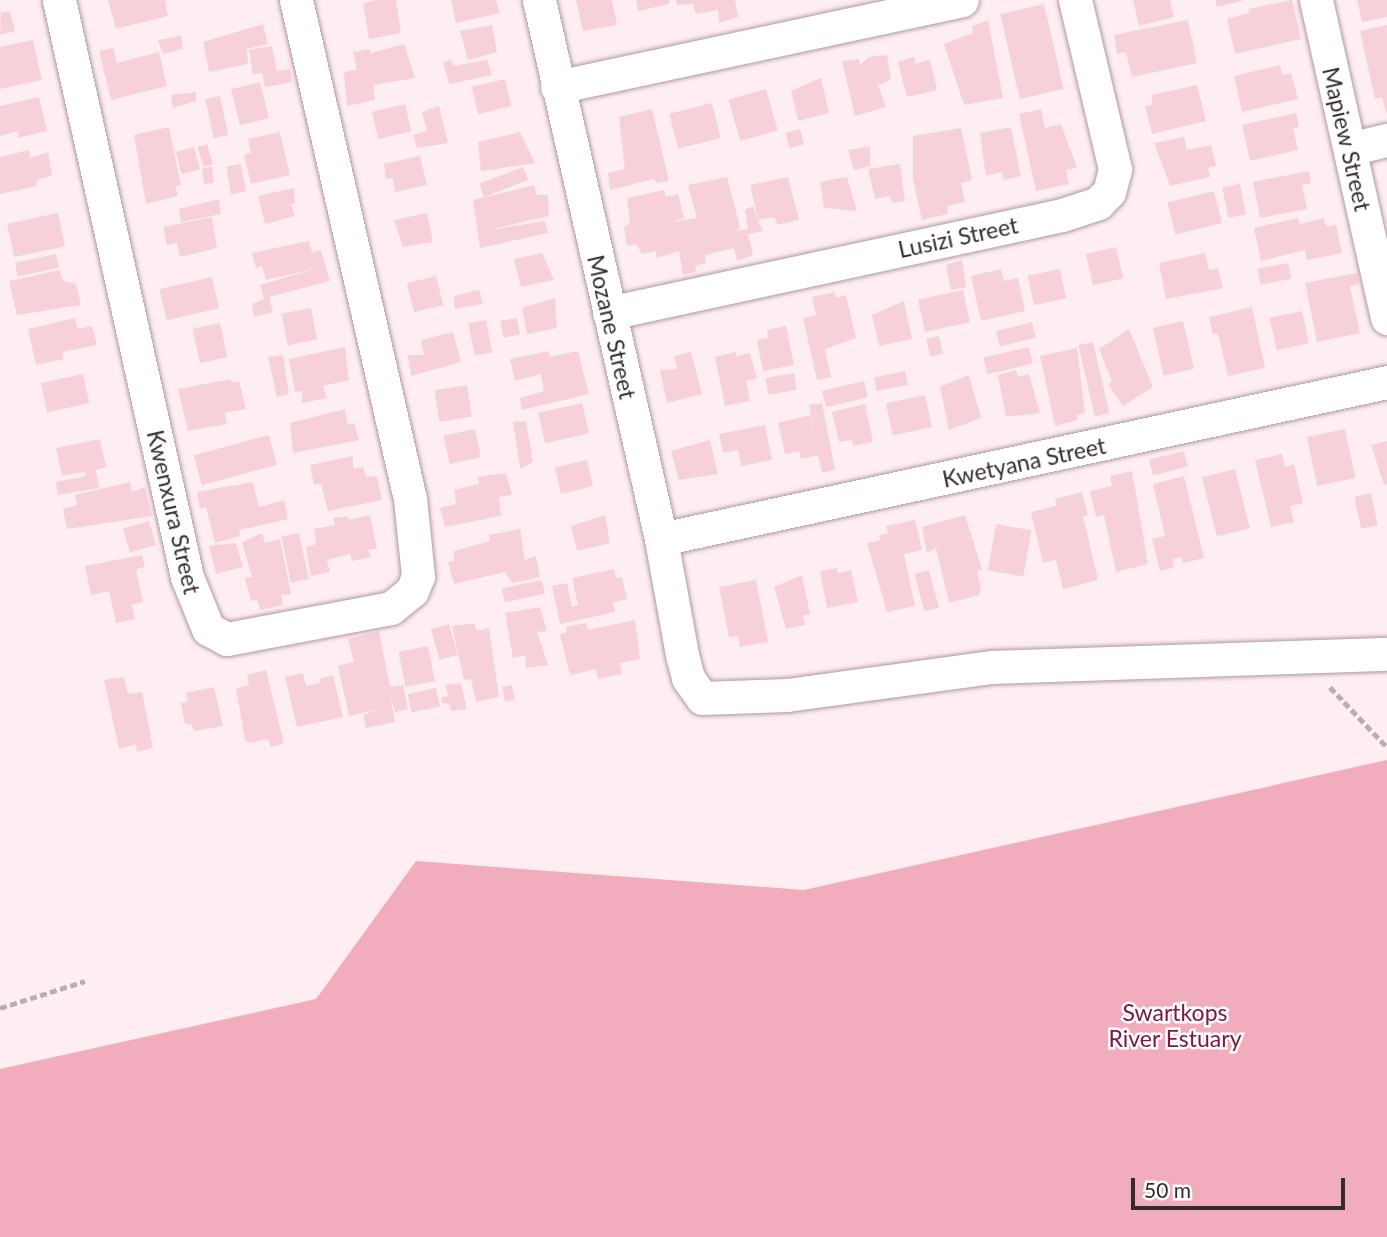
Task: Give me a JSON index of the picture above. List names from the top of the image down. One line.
{"streets":{"street":["Mapiew Street","Lusizi Street","Mozane Street","Kwetyana Street","Kwenxura Street"]},"crossings":[["Lusizi Street","Mozane Street"],["Mozane Street","Kwetyana Street"]],"parks":["Swartkops River Estuary"],"scale_bar":"50 m"}
